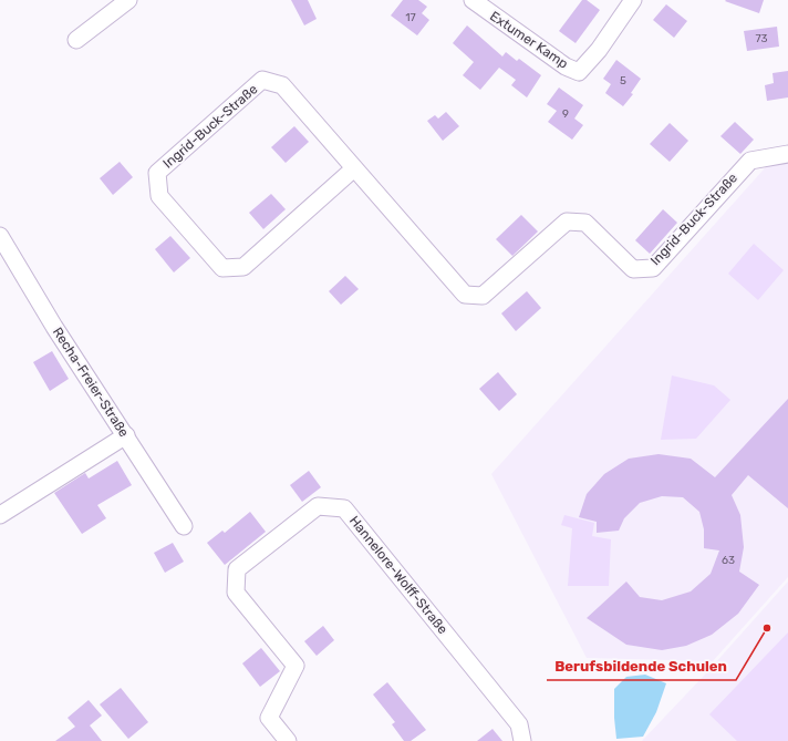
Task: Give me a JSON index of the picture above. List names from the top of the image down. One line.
{"streets":{"street":["Extumer Kamp","Ingrid-Buck-Straße","Recha-Freier-Straße","Hannelore-Wolff-Straße"]},"places":["Berufsbildende Schulen"],"house_numbers":["17","73","5","9","63"]}
